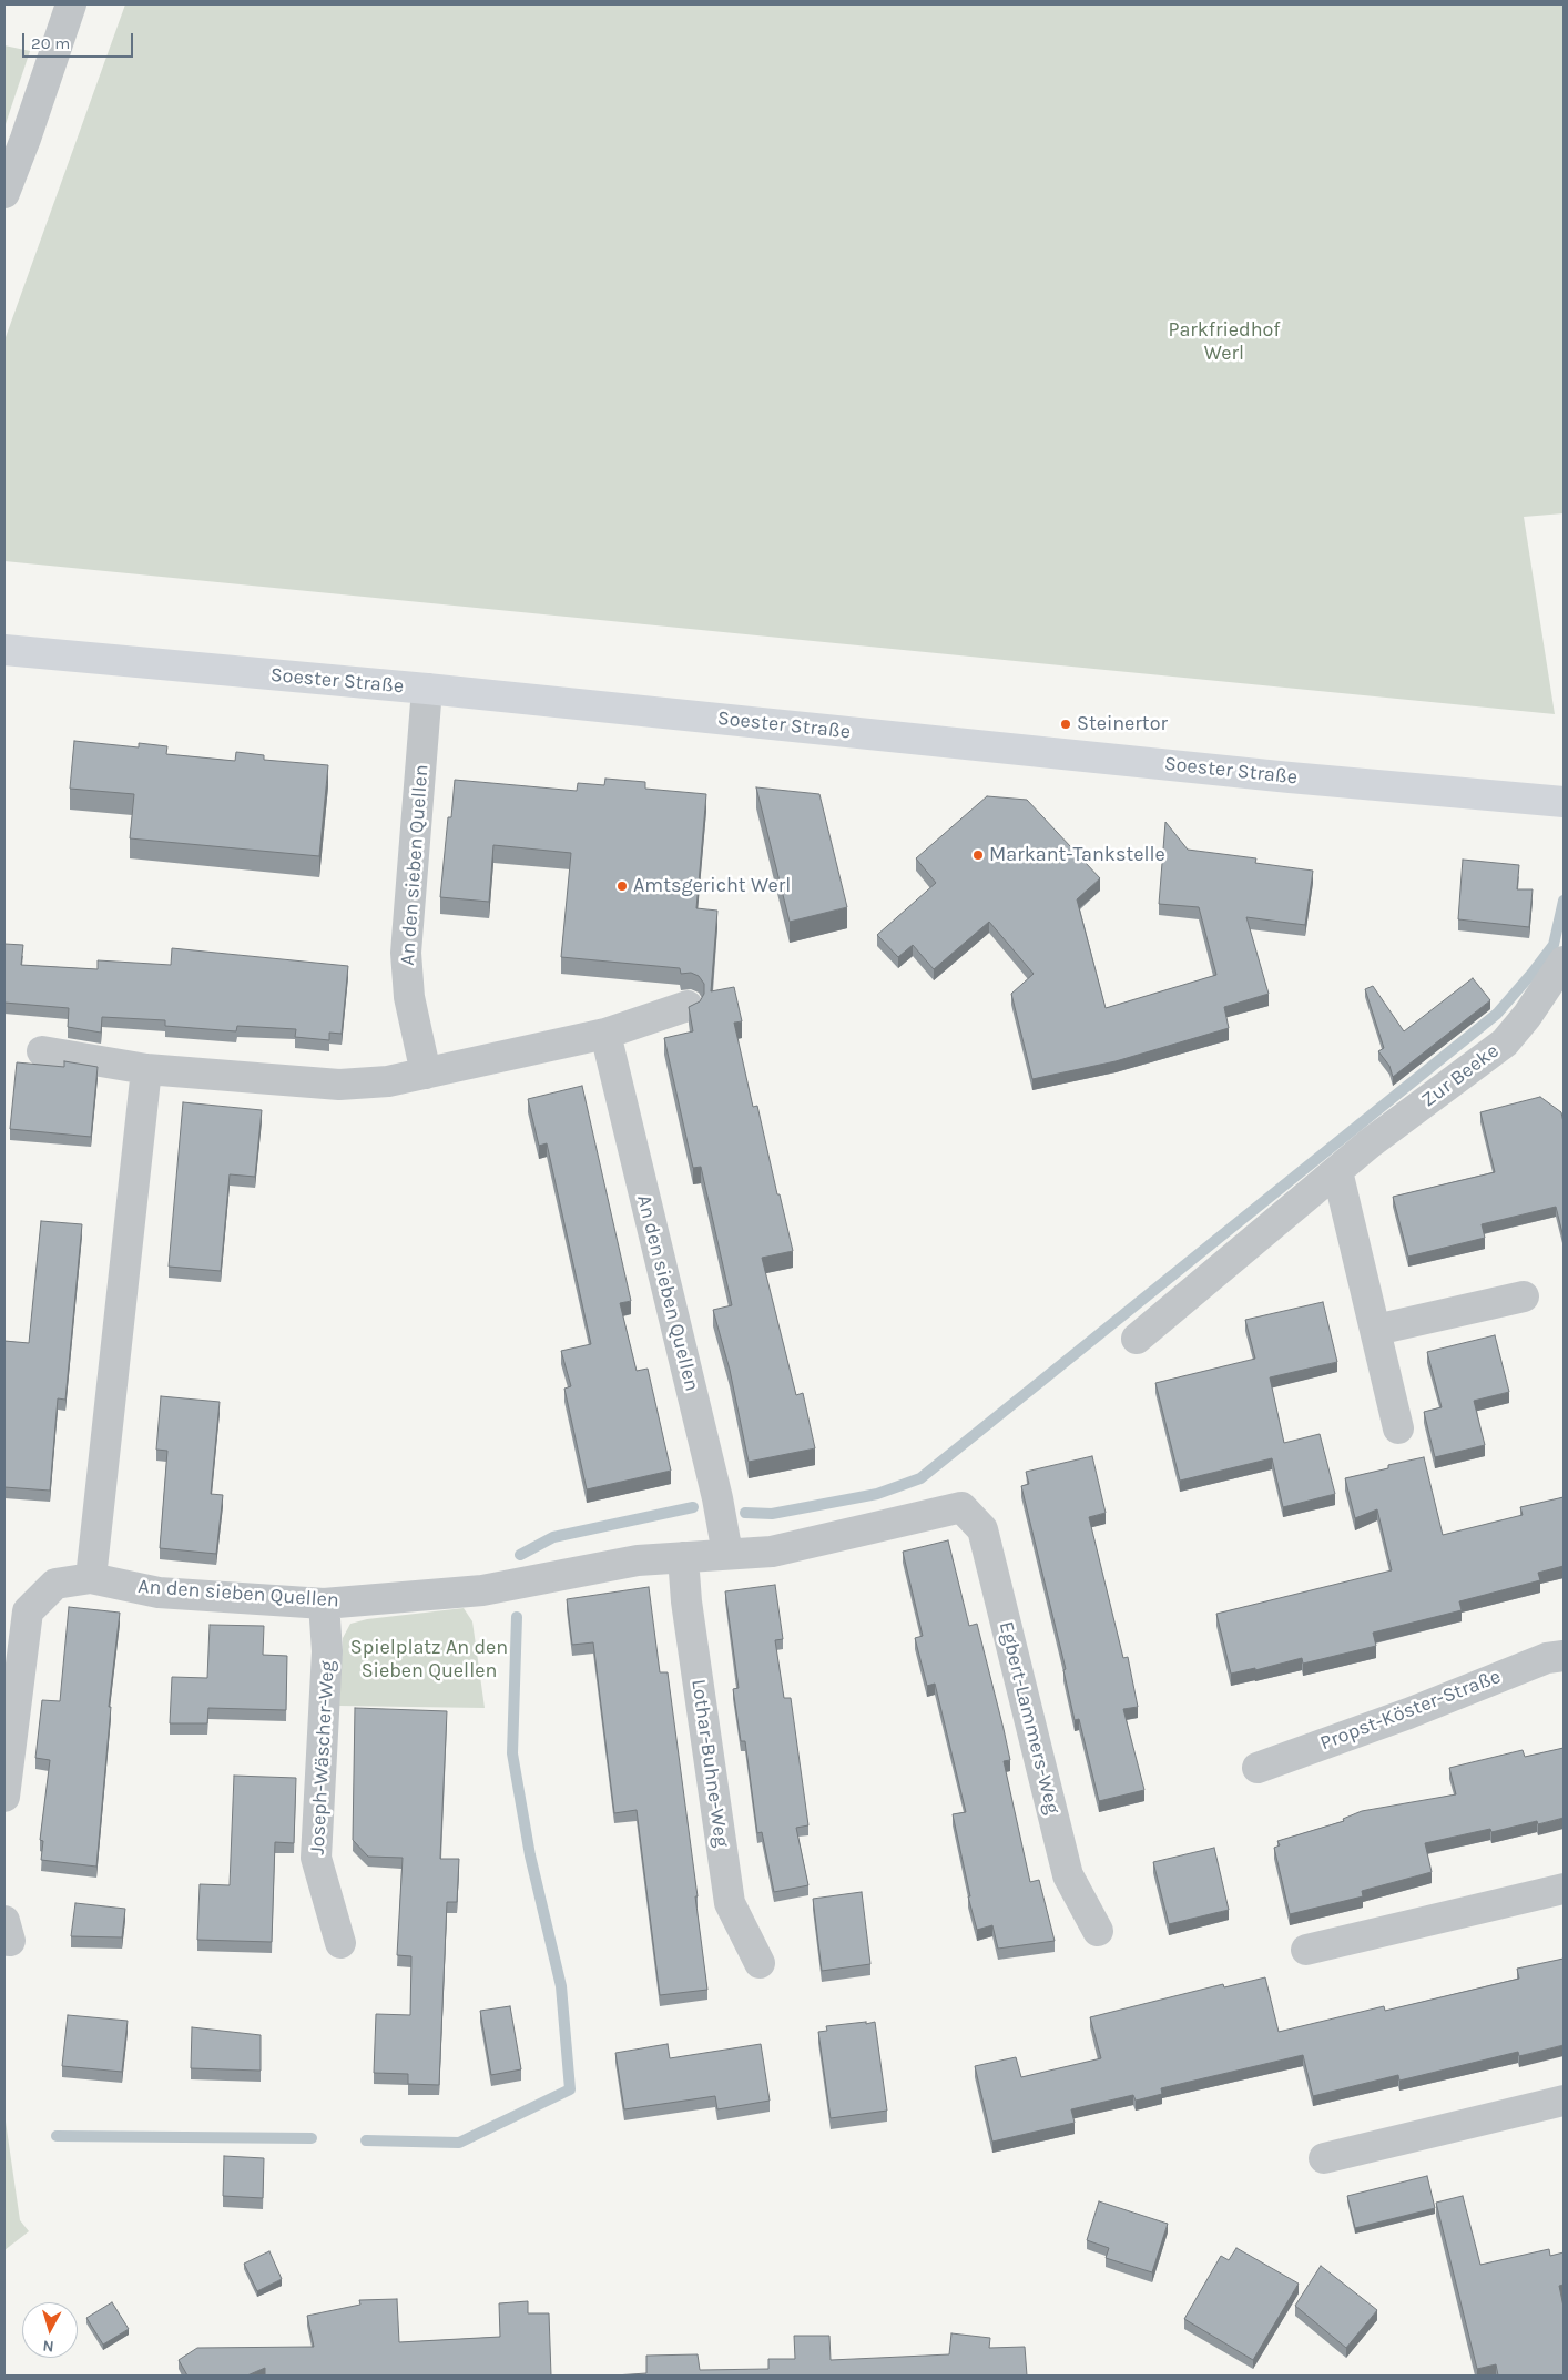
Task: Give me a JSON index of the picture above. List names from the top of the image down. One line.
{"streets":{"main road":["Soester Straße"],"street":["An den sieben Quellen","Zur Beeke","Propst-Köster-Straße","Egbert-Lammers-Weg","Joseph-Wäscher-Weg","Lothar-Buhne-Weg"]},"crossings":[["Soester Straße","An den sieben Quellen"],["An den sieben Quellen","Egbert-Lammers-Weg"],["An den sieben Quellen","Joseph-Wäscher-Weg"],["An den sieben Quellen","Lothar-Buhne-Weg"]],"parks":["Parkfriedhof Werl","Spielplatz An den Sieben Quellen"],"places":["Steinertor","Markant-Tankstelle","Amtsgericht Werl"],"scale_bar":"20 m","north":"bottom"}
